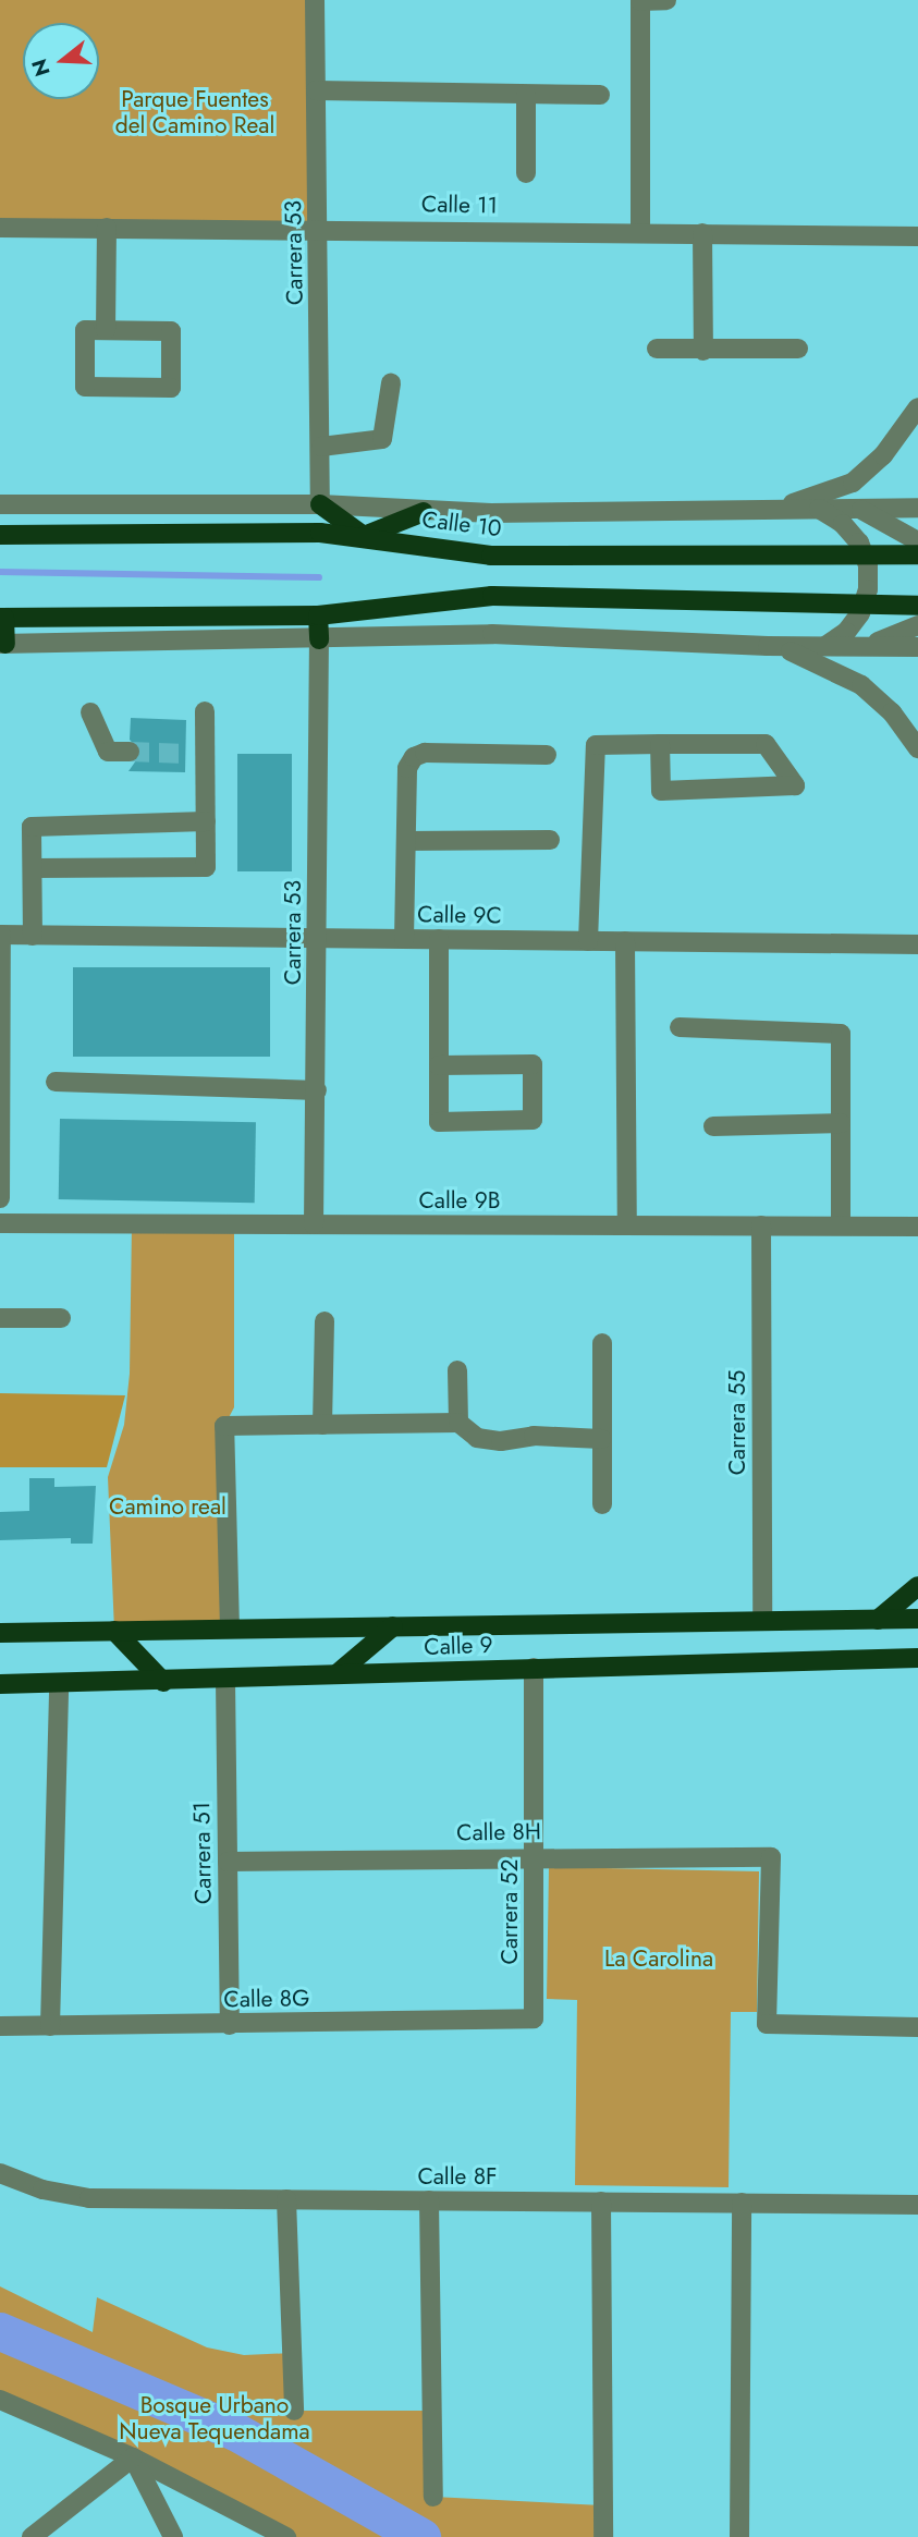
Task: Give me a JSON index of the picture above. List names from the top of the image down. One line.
{"streets":{"main road":["Calle 10","Calle 9"],"street":["Calle 11","Carrera 53","Calle 9C","Calle 9B","Carrera 55","Calle 8H","Carrera 51","Carrera 52","Calle 8G","Calle 8F"]},"crossings":[["Calle 11","Carrera 53"],["Carrera 53","Calle 10"],["Carrera 53","Calle 9C"],["Carrera 53","Calle 9B"],["Calle 9B","Carrera 55"],["Carrera 55","Calle 9"],["Calle 9","Carrera 51"],["Calle 9","Carrera 52"],["Calle 8H","Carrera 51"],["Calle 8H","Carrera 52"],["Carrera 51","Calle 8G"],["Carrera 52","Calle 8G"]],"parks":["Parque Fuentes del Camino Real","Camino real","La Carolina","Bosque Urbano Nueva Tequendama"],"north":"left"}
